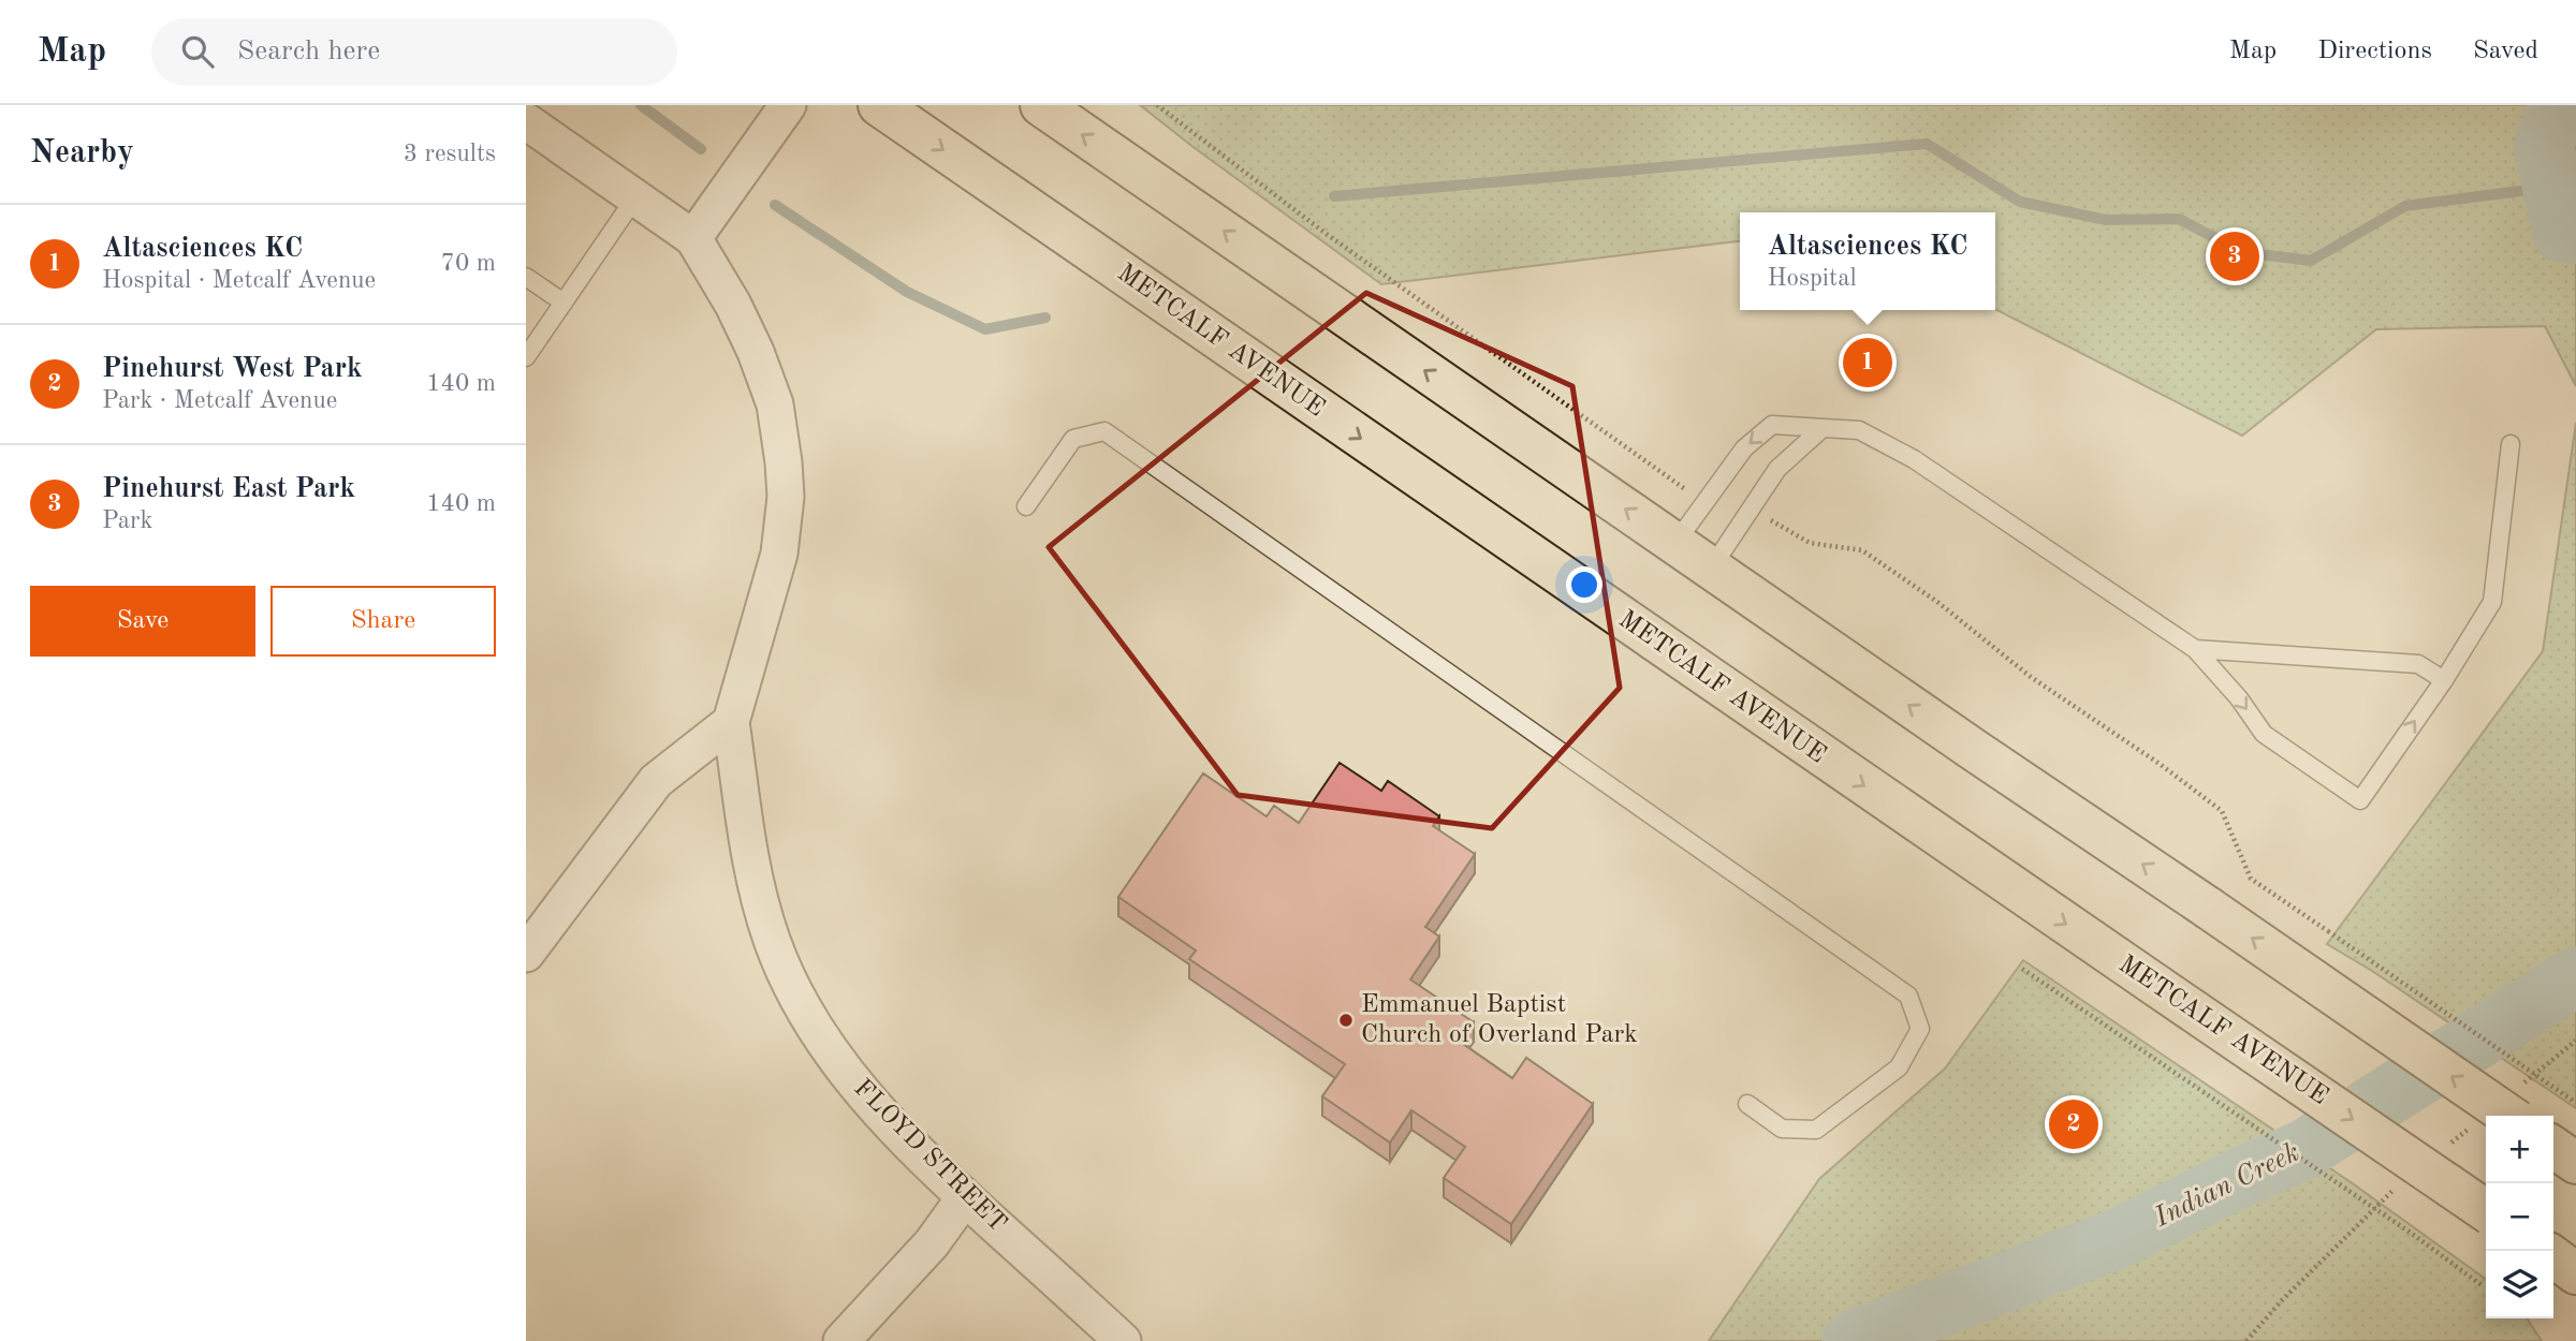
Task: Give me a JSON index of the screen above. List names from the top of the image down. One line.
{"streets":{"main road":["METCALF AVENUE"],"street":["FLOYD STREET"]},"water":["Indian Creek"],"places":["Emmanuel Baptist Church of Overland Park"],"page":{"header":"Map","search":"Search here","nav":["Map","Directions","Saved"],"heading":["Nearby","3 results"],"list":[{"mark":"1","name":"Altasciences KC","note":"Hospital · Metcalf Avenue","value":"70 m"},{"mark":"2","name":"Pinehurst West Park","note":"Park · Metcalf Avenue","value":"140 m"},{"mark":"3","name":"Pinehurst East Park","note":"Park","value":"140 m"}],"popup":["Altasciences KC","Hospital"],"pins":["3","1","2"],"buttons":["Save","Share"],"map_buttons":["+","−"]}}
